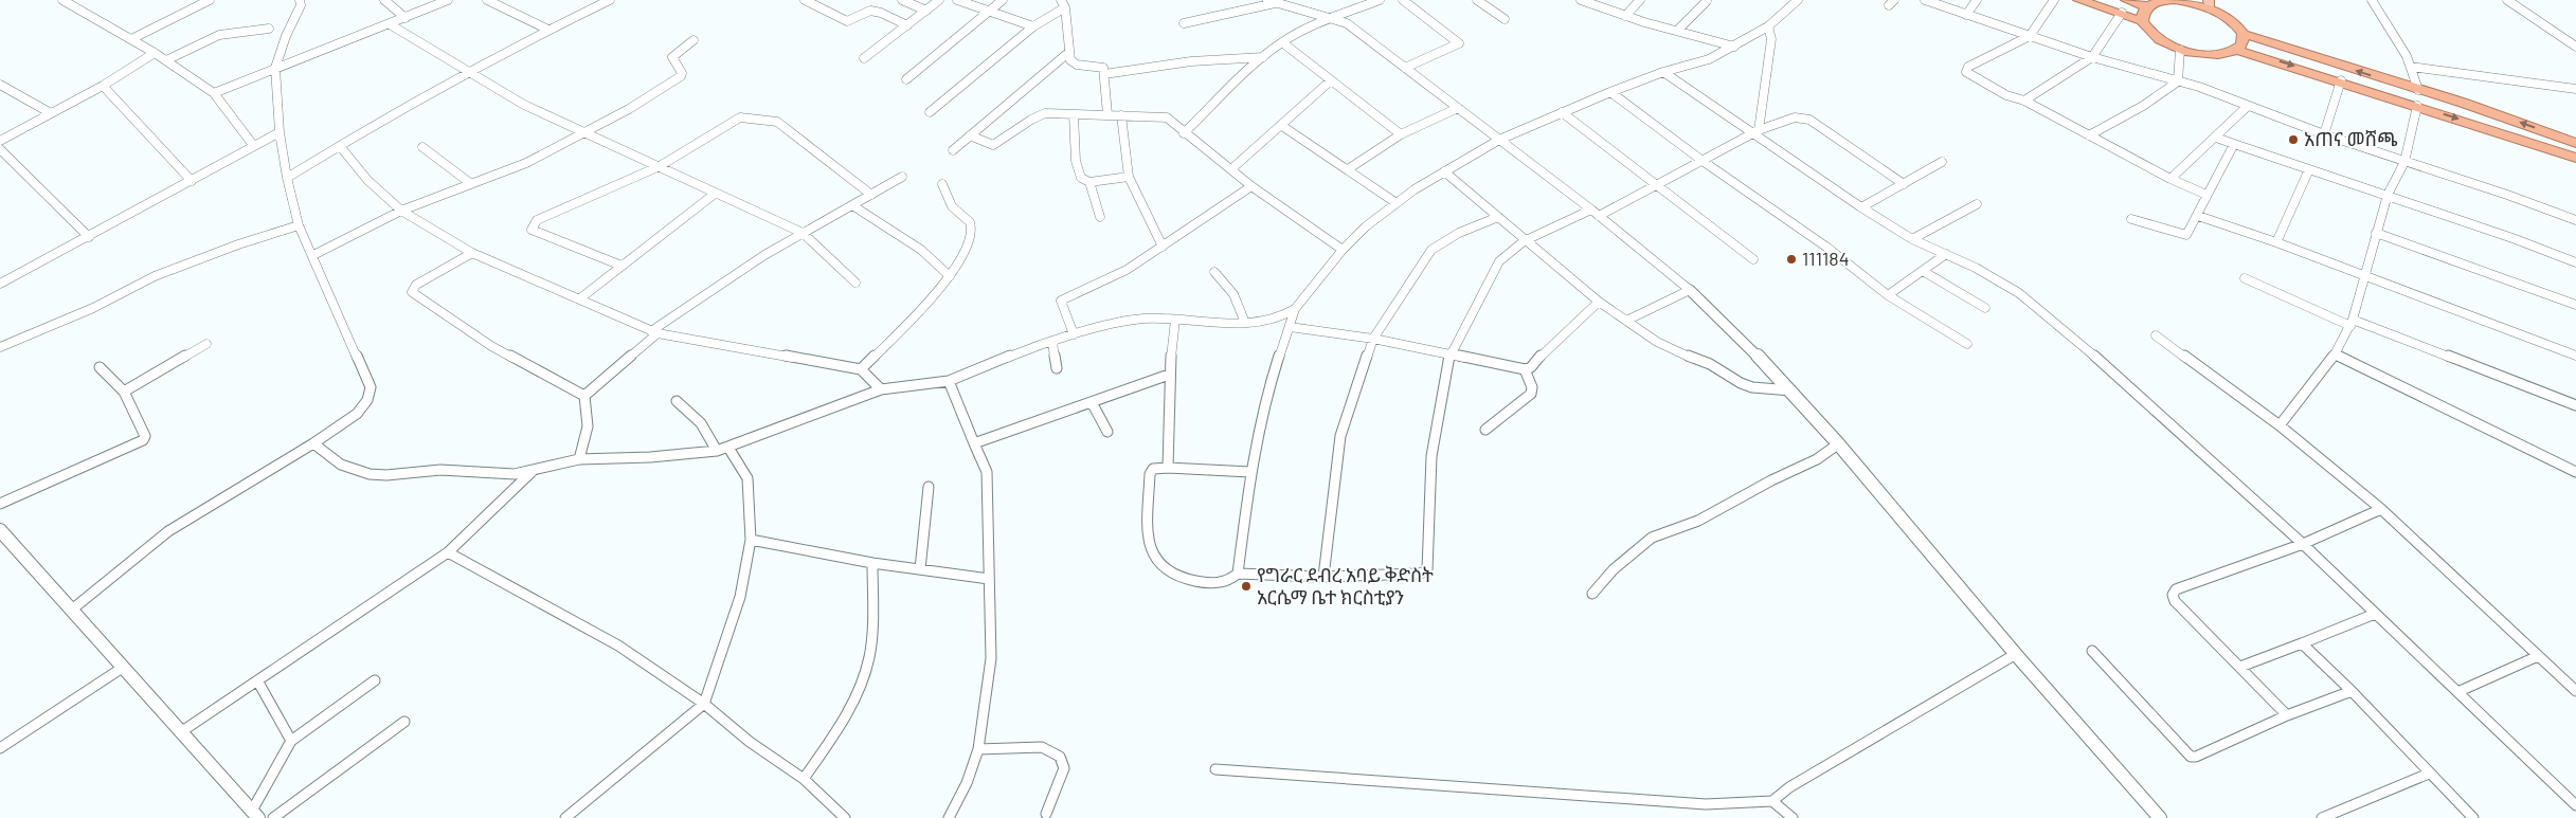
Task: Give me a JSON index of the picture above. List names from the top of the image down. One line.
{"places":["አጠና መሸጫ","111184","የግራር ደብረ አባይ ቅድስት አርሴማ ቤተ ክርስቲያን"]}
